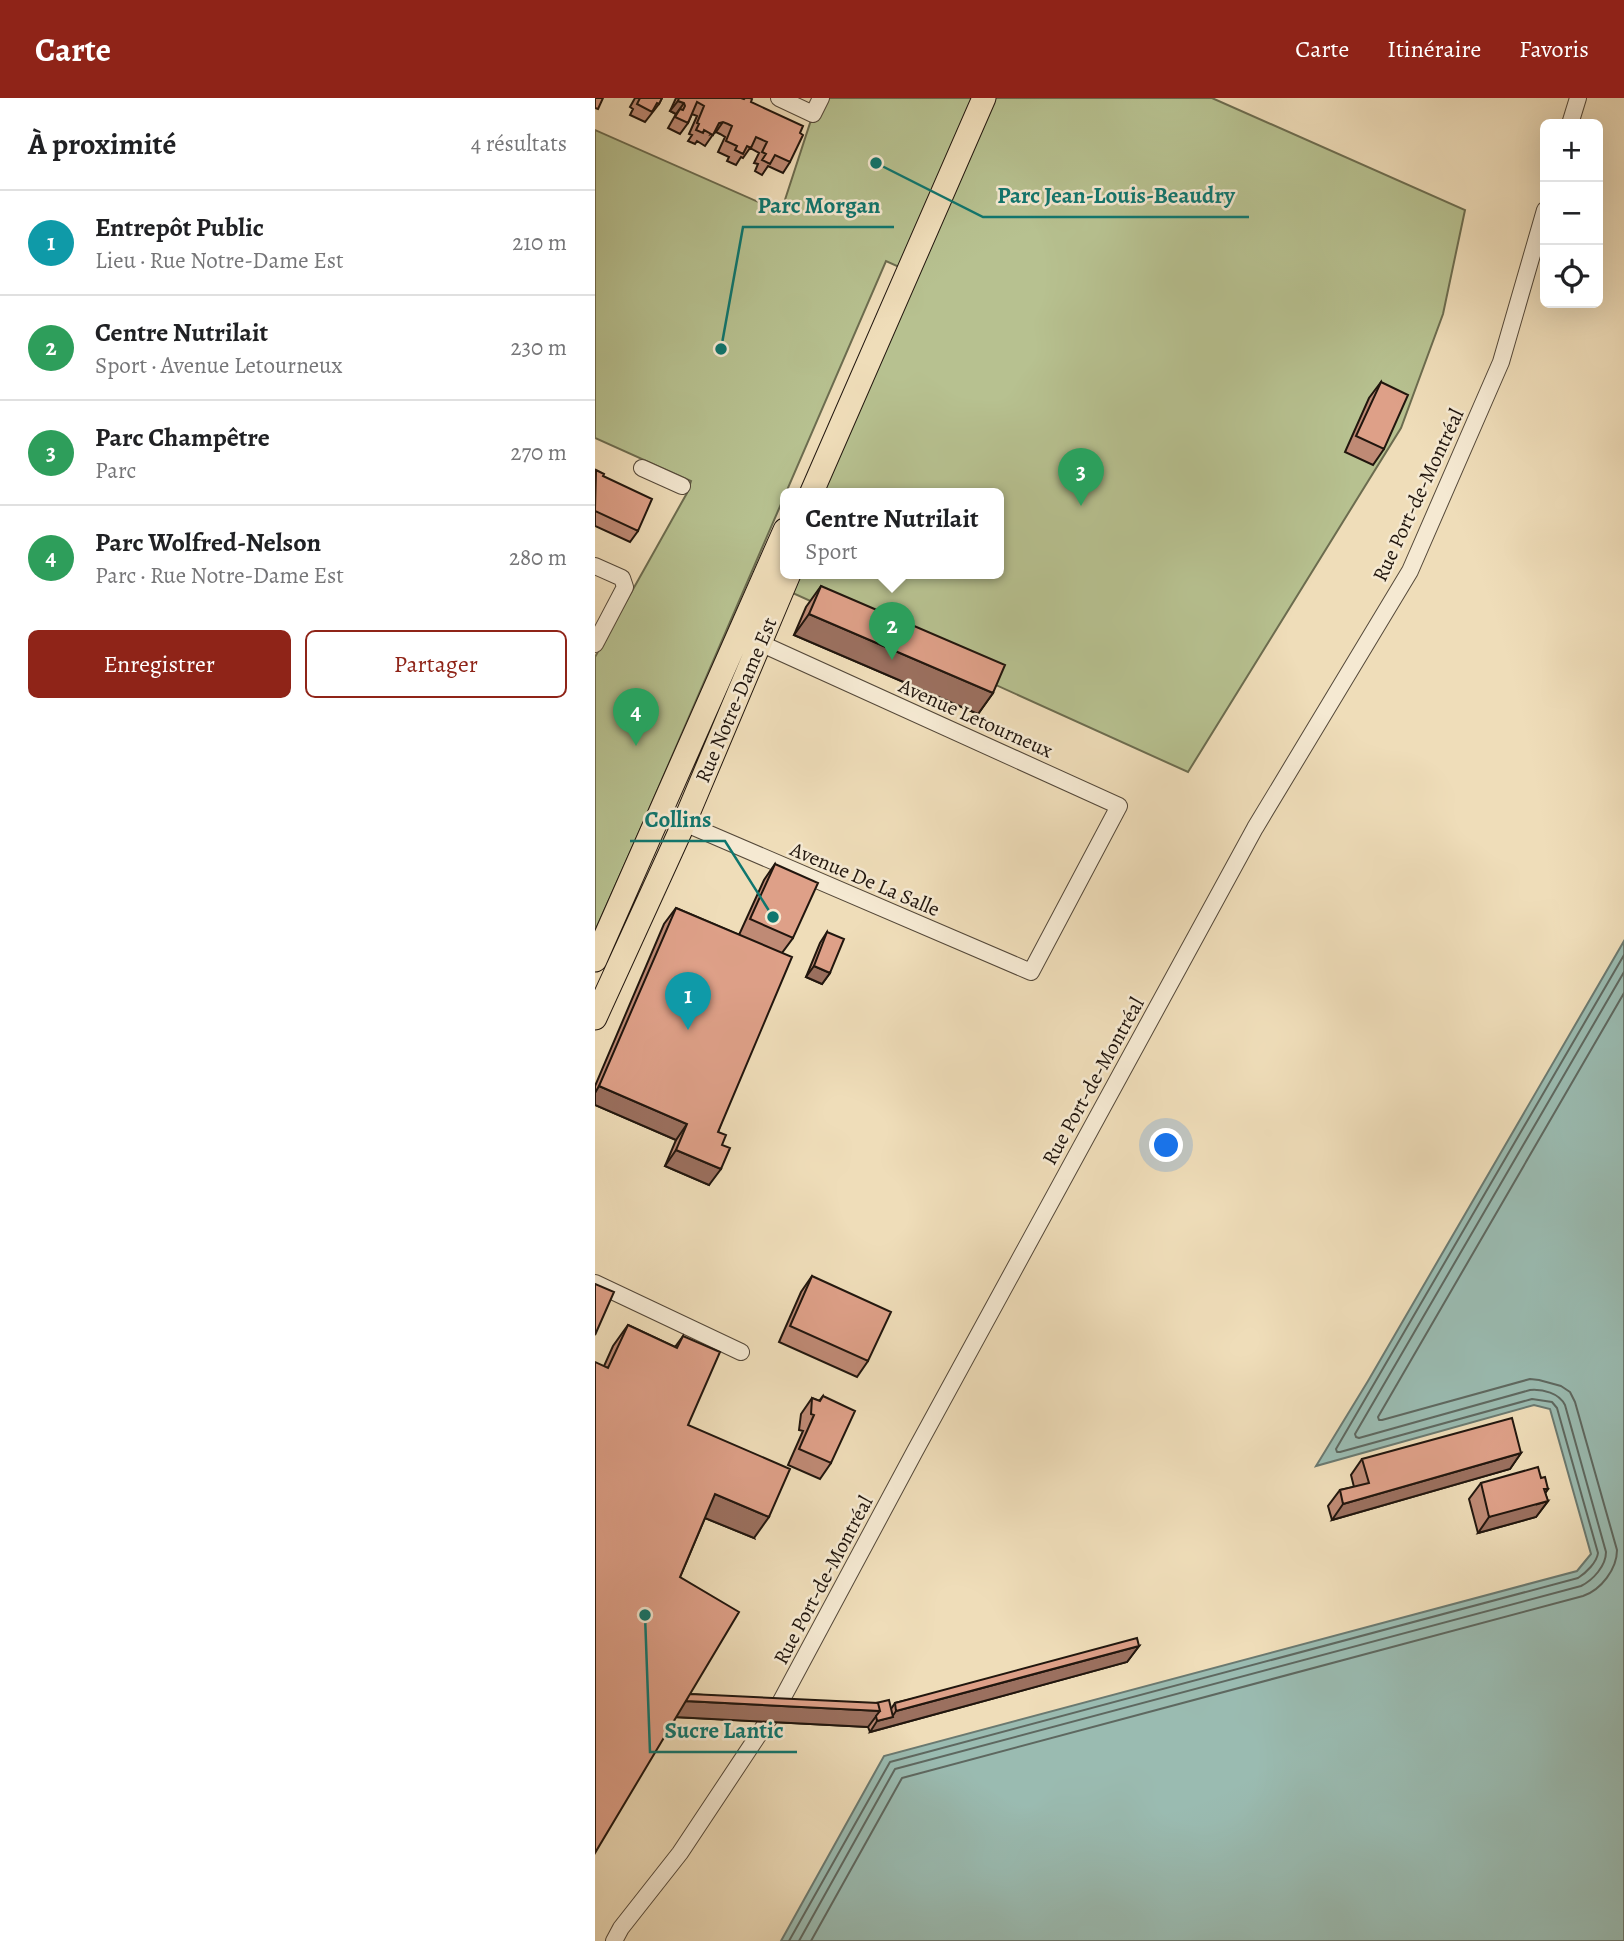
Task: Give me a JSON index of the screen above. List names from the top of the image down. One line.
{"streets":{"main road":["Rue Notre-Dame Est"],"street":["Rue Port-de-Montréal","Avenue Letourneux","Avenue De La Salle"]},"crossings":[["Rue Notre-Dame Est","Avenue Letourneux"],["Rue Notre-Dame Est","Avenue De La Salle"],["Avenue Letourneux","Avenue De La Salle"]],"places":["Parc Jean-Louis-Beaudry","Parc Morgan","Collins","Sucre Lantic"],"page":{"header":"Carte","nav":["Carte","Itinéraire","Favoris"],"heading":["À proximité","4 résultats"],"map_buttons":["+","−"],"list":[{"mark":"1","name":"Entrepôt Public","note":"Lieu · Rue Notre-Dame Est","value":"210 m"},{"mark":"2","name":"Centre Nutrilait","note":"Sport · Avenue Letourneux","value":"230 m"},{"mark":"3","name":"Parc Champêtre","note":"Parc","value":"270 m"},{"mark":"4","name":"Parc Wolfred-Nelson","note":"Parc · Rue Notre-Dame Est","value":"280 m"}],"pins":["3","2","4","1"],"popup":["Centre Nutrilait","Sport"],"buttons":["Enregistrer","Partager"]}}
